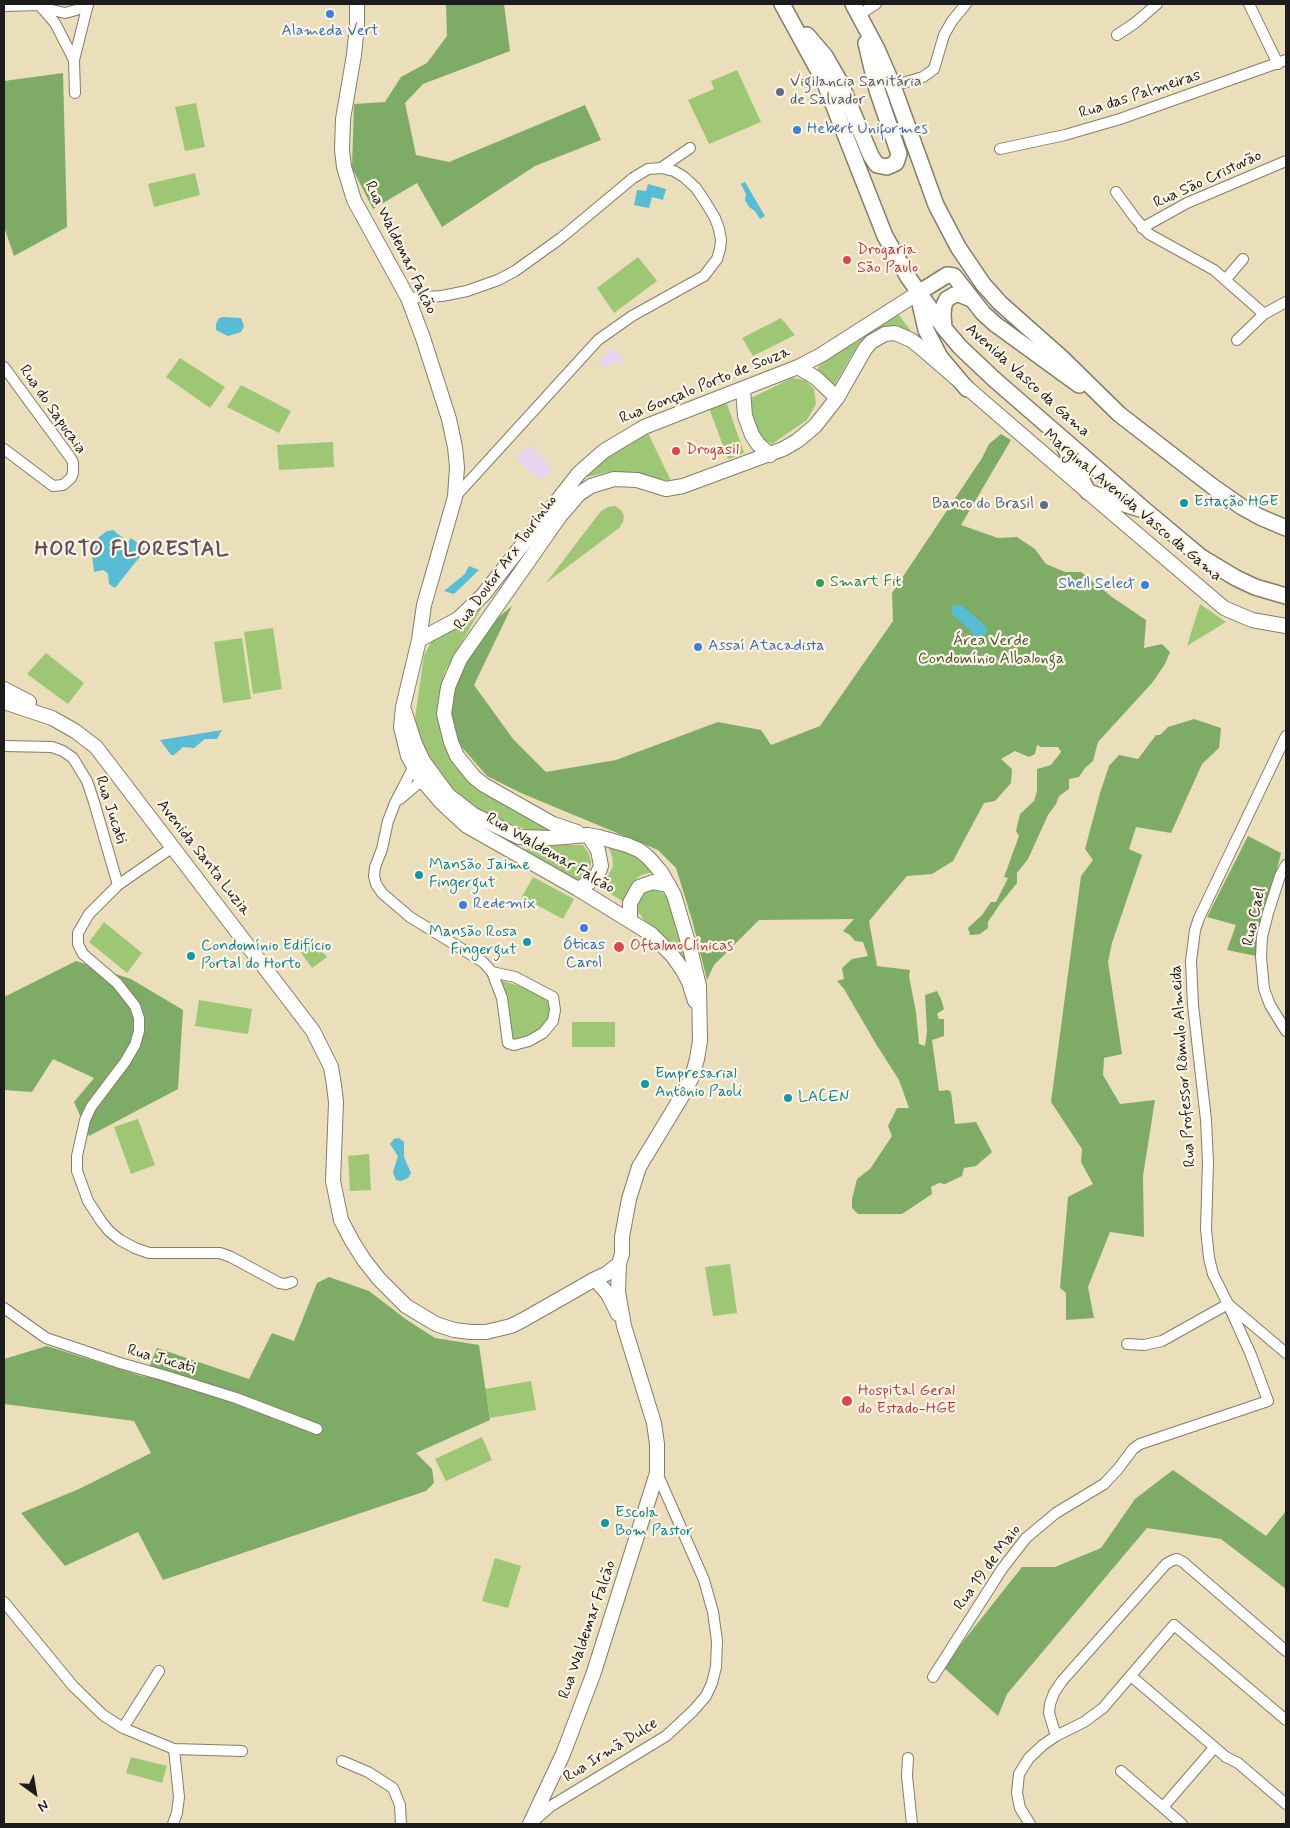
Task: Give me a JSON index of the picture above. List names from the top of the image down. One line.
{"streets":{"main road":["Avenida Vasco da Gama"],"street":["Rua das Palmeiras","Rua São Cristovão","Rua Waldemar Falcão","Rua Gonçalo Porto de Souza","Rua do Sapucaia","Marginal Avenida Vasco da Gama","Rua Doutor Arx Tourinho","Rua Jucati","Avenida Santa Luzia","Rua Cael","Rua Professor Rômulo Almeida","Rua 19 de Maio","Rua Irmã Dulce"]},"crossings":[["Rua Waldemar Falcão","Rua Gonçalo Porto de Souza"],["Rua Waldemar Falcão","Rua Doutor Arx Tourinho"],["Rua Waldemar Falcão","Avenida Santa Luzia"],["Rua Waldemar Falcão","Rua Irmã Dulce"],["Avenida Vasco da Gama","Rua Gonçalo Porto de Souza"],["Rua Gonçalo Porto de Souza","Rua Doutor Arx Tourinho"],["Marginal Avenida Vasco da Gama","Rua Doutor Arx Tourinho"],["Rua Professor Rômulo Almeida","Rua 19 de Maio"]],"districts":["HORTO FLORESTAL"],"parks":["Área Verde Condomínio Albalonga"],"places":["Alameda Vert","Vigilancia Sanitária de Salvador","Hebert Uniformes","Drogaria São Paulo","Drogasil","Estação HGE","Banco do Brasil","Smart Fit","Shell Select","Assaí Atacadista","Mansão Jaime Fingergut","Redemix","Óticas Carol","Mansão Rosa Fingergut","OftalmoClínicas","Condomínio Edifício Portal do Horto","Empresarial Antônio Paoli","LACEN","Hospital Geral do Estado-HGE","Escola Bom Pastor"],"north":"bottom right"}
